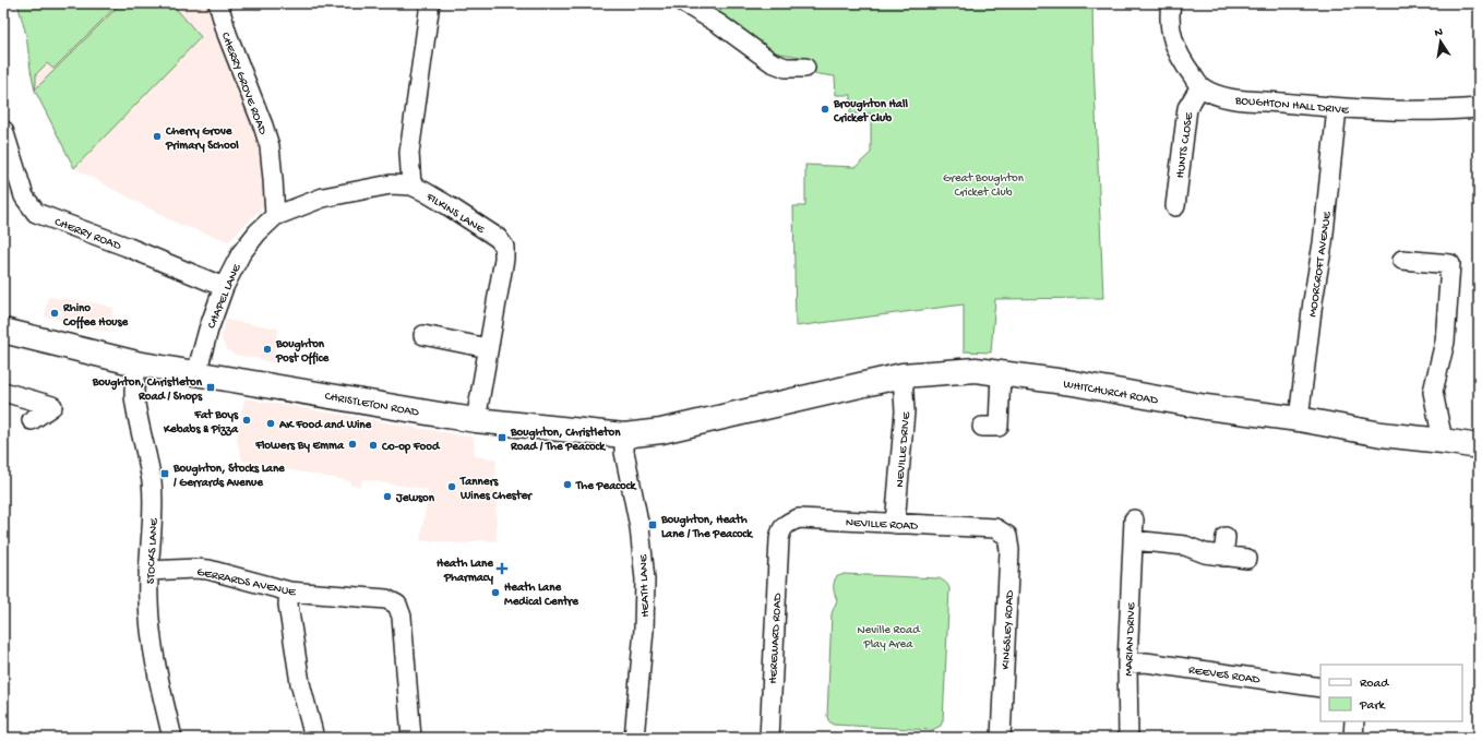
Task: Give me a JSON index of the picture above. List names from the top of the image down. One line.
{"streets":{"highway":["WHITCHURCH ROAD","CHRISTLETON ROAD"],"street":["CHERRY GROVE ROAD","BOUGHTON HALL DRIVE","HUNTS CLOSE","FILKINS LANE","CHERRY ROAD","MOORCROFT AVENUE","CHAPEL LANE","NEVILLE DRIVE","NEVILLE ROAD","STOCKS LANE","GERRARDS AVENUE","HEATH LANE","KINGSLEY ROAD","HEREWARD ROAD","MARIAN DRIVE","REEVES ROAD"]},"crossings":[["CHERRY GROVE ROAD","CHAPEL LANE"],["BOUGHTON HALL DRIVE","HUNTS CLOSE"],["BOUGHTON HALL DRIVE","MOORCROFT AVENUE"],["FILKINS LANE","CHAPEL LANE"],["FILKINS LANE","CHRISTLETON ROAD"],["CHERRY ROAD","CHAPEL LANE"],["MOORCROFT AVENUE","WHITCHURCH ROAD"],["CHAPEL LANE","CHRISTLETON ROAD"],["WHITCHURCH ROAD","CHRISTLETON ROAD"],["WHITCHURCH ROAD","NEVILLE DRIVE"],["CHRISTLETON ROAD","STOCKS LANE"],["CHRISTLETON ROAD","HEATH LANE"],["NEVILLE DRIVE","NEVILLE ROAD"],["NEVILLE ROAD","KINGSLEY ROAD"],["NEVILLE ROAD","HEREWARD ROAD"],["STOCKS LANE","GERRARDS AVENUE"],["MARIAN DRIVE","REEVES ROAD"]],"parks":["Great Boughton Cricket Club","Neville Road Play Area"],"places":{"other":["Broughton Hall Cricket Club","Cherry Grove Primary School","Rhino Coffee House","Boughton Post Office","Fat Boys Kebabs & Pizza","AK Food and Wine","Flowers By Emma","Co-op Food","The Peacock","Tanners Wines Chester","Jewson","Heath Lane Medical Centre"],"transit":["Boughton, Christleton Road / Shops","Boughton, Christleton Road / The Peacock","Boughton, Stocks Lane / Gerrards Avenue","Boughton, Heath Lane / The Peacock"],"health":["Heath Lane Pharmacy"]},"legend":["Road","Park"],"north":"top"}
